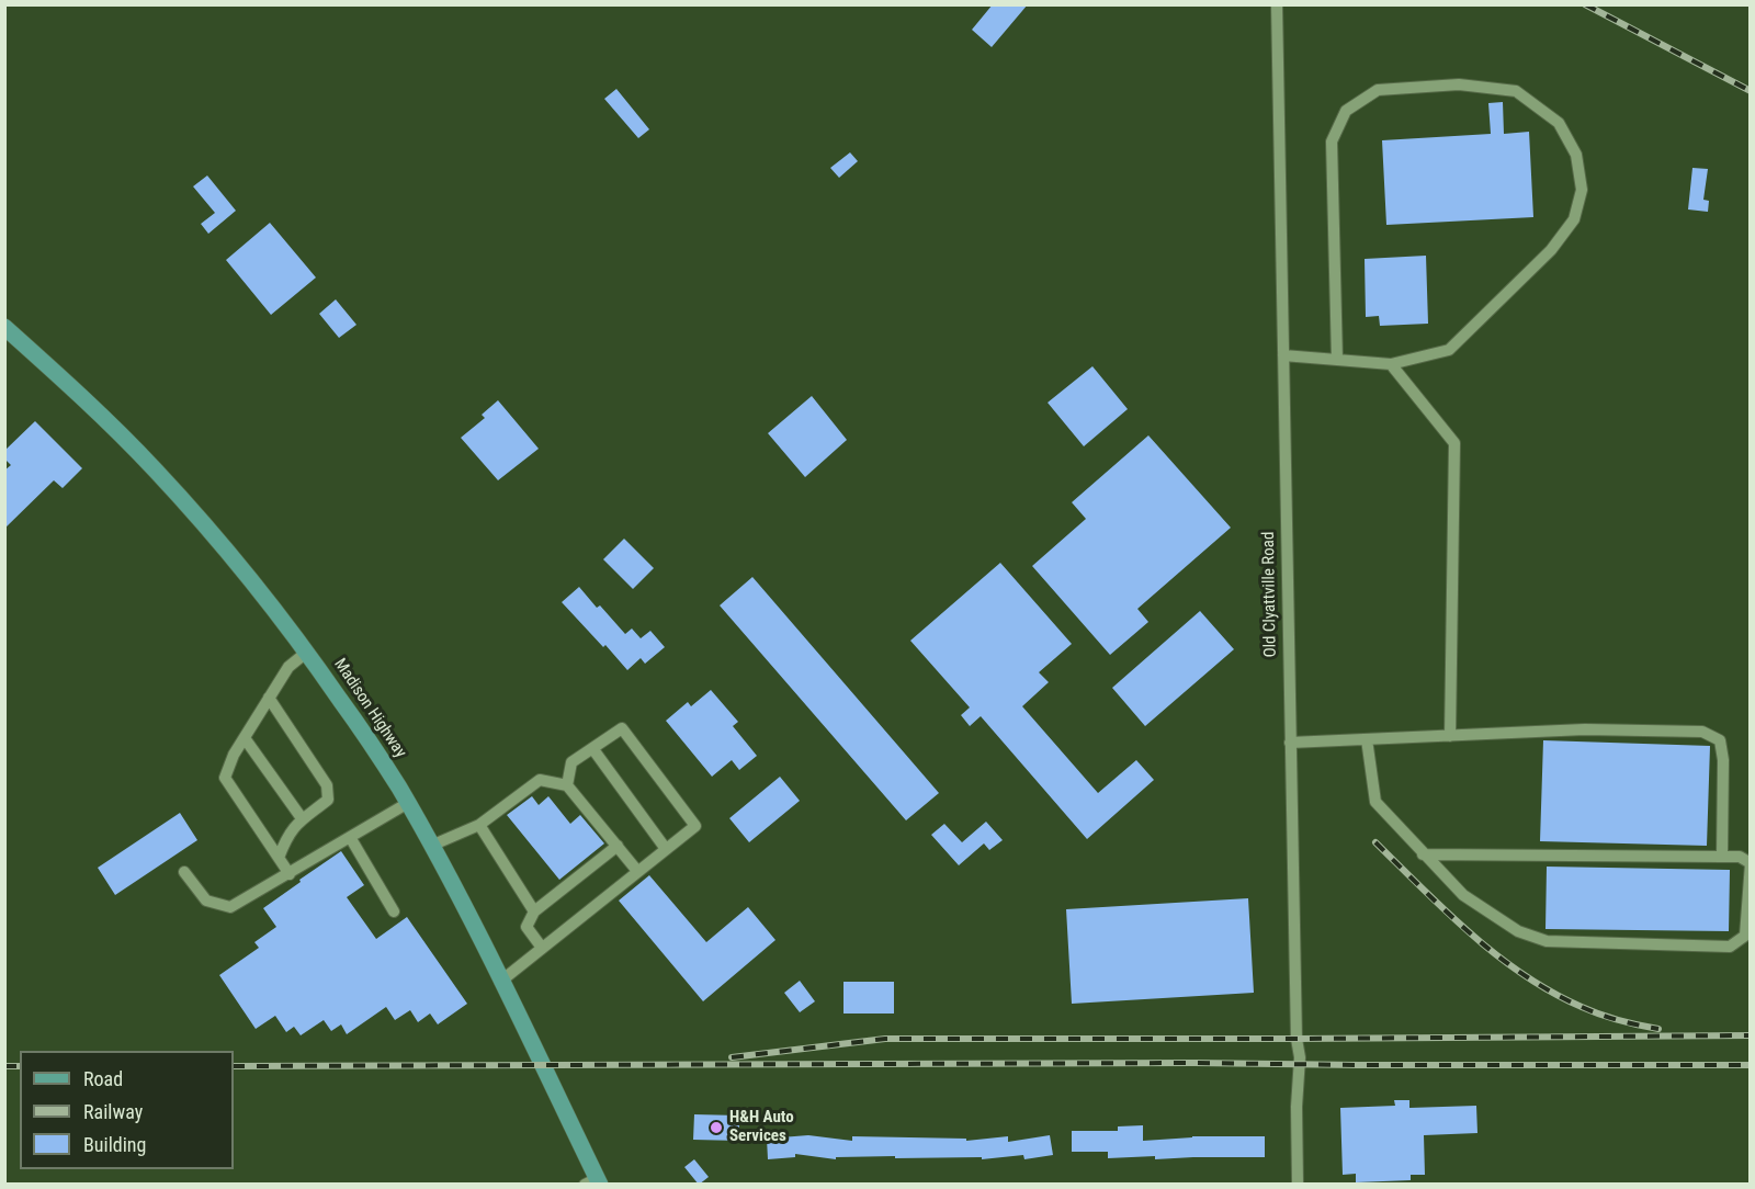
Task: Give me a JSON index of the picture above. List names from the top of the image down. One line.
{"streets":{"main road":["Madison Highway"],"street":["Old Clyattville Road"]},"places":["H&H Auto Services"],"legend":["Road","Railway","Building"]}
